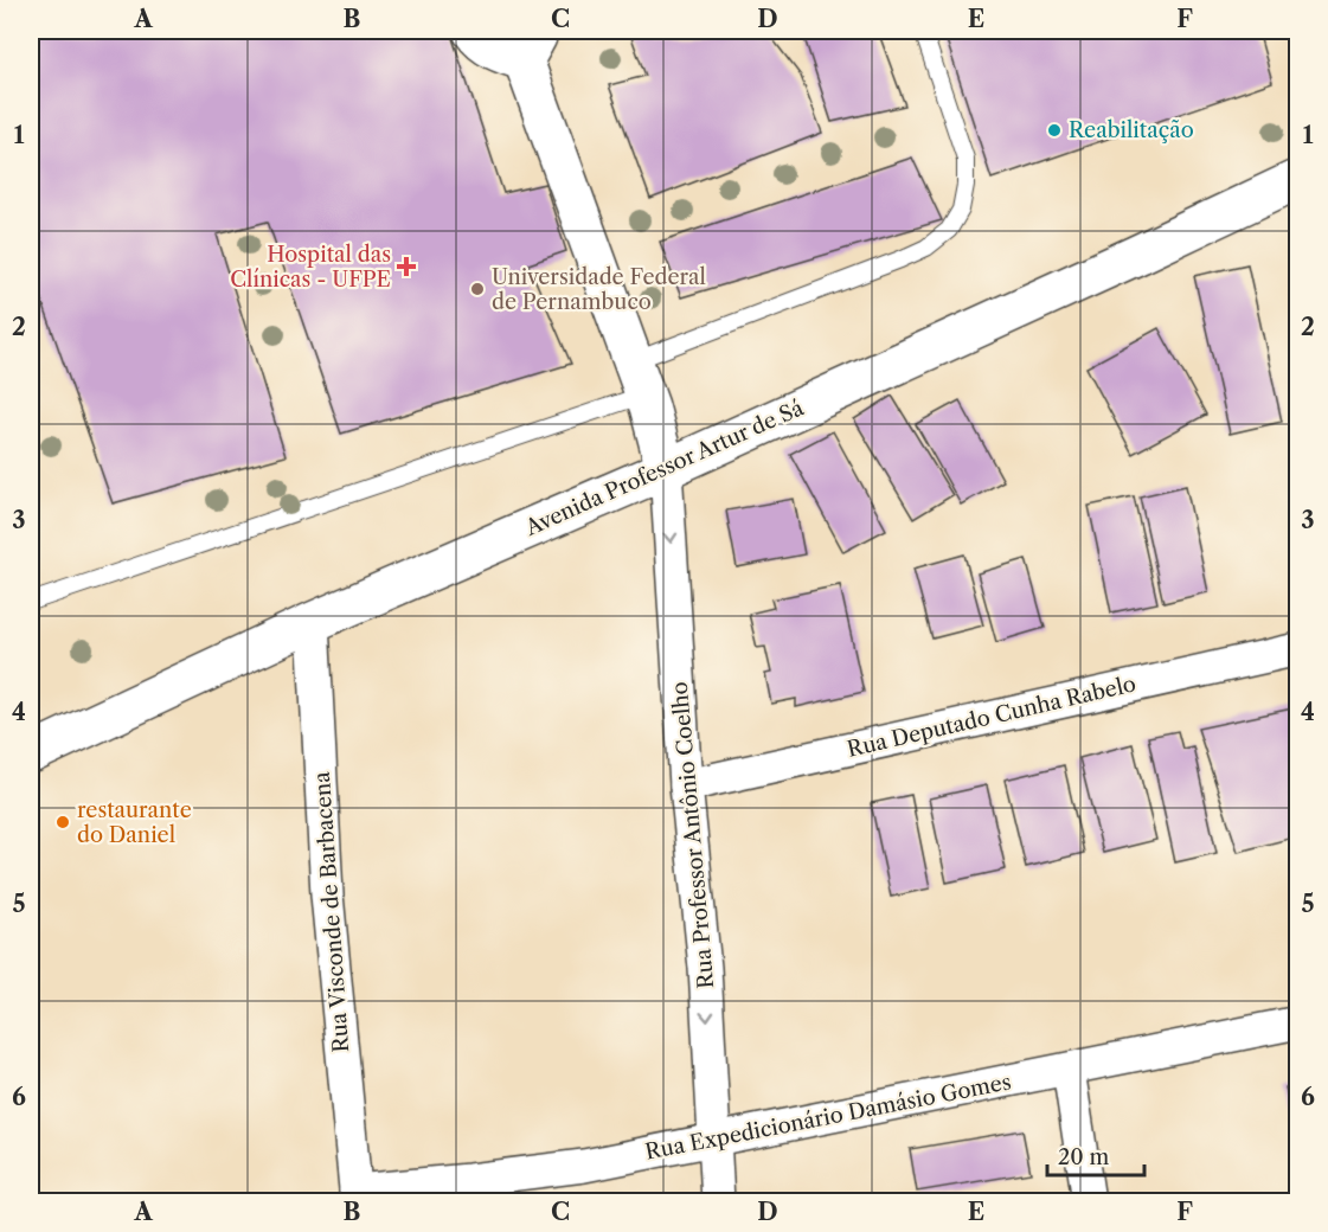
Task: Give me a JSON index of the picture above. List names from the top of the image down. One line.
{"streets":{"street":["Avenida Professor Artur de Sá","Rua Deputado Cunha Rabelo","Rua Professor Antônio Coelho","Rua Visconde de Barbacena","Rua Expedicionário Damásio Gomes"]},"crossings":[["Avenida Professor Artur de Sá","Rua Professor Antônio Coelho"],["Avenida Professor Artur de Sá","Rua Visconde de Barbacena"],["Rua Deputado Cunha Rabelo","Rua Professor Antônio Coelho"],["Rua Professor Antônio Coelho","Rua Expedicionário Damásio Gomes"],["Rua Visconde de Barbacena","Rua Expedicionário Damásio Gomes"]],"one_way":["Rua Professor Antônio Coelho"],"places":{"other":["Reabilitação","Universidade Federal de Pernambuco","restaurante do Daniel"],"health":["Hospital das Clínicas - UFPE"]},"scale_bar":"20 m","grid":{"columns":["A","B","C","D","E","F"],"rows":["1","2","3","4","5","6"]}}
